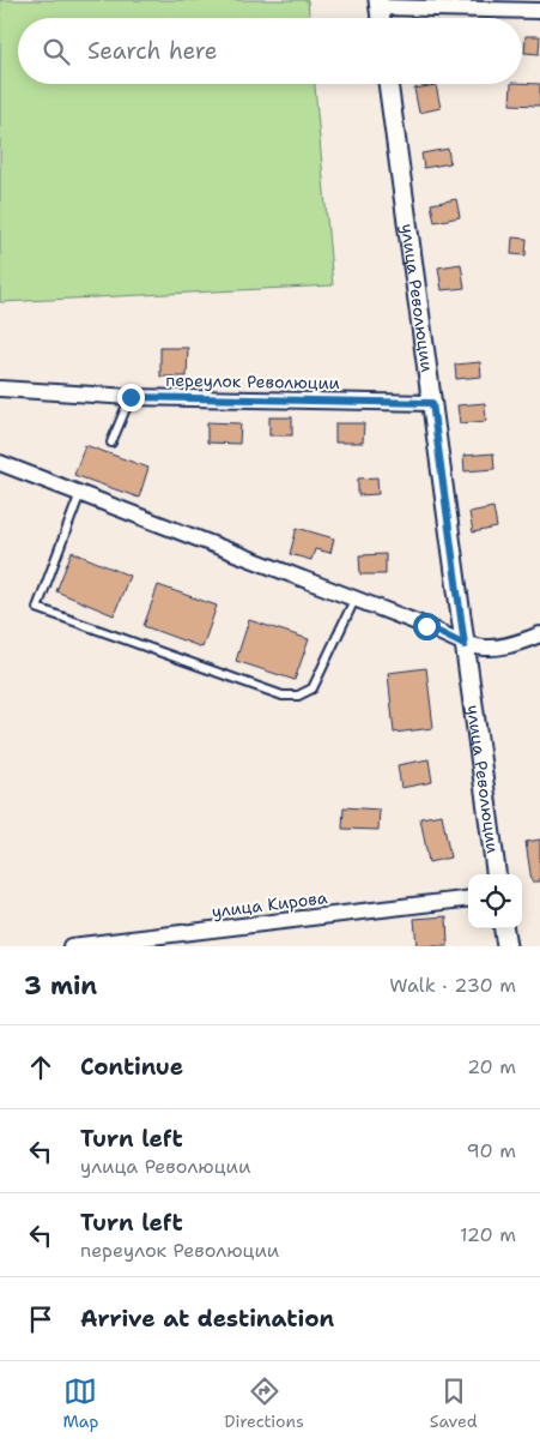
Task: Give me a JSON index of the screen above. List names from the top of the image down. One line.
{"streets":{"street":["улица Революции","переулок Революции","улица Кирова"]},"crossings":[["улица Революции","переулок Революции"]],"page":{"search":"Search here","heading":["3 min","Walk · 230 m"],"list":[["Continue","20 m"],["Turn left","улица Революции","90 m"],["Turn left","переулок Революции","120 m"],"Arrive at destination"],"nav":["Map","Directions","Saved"]}}
